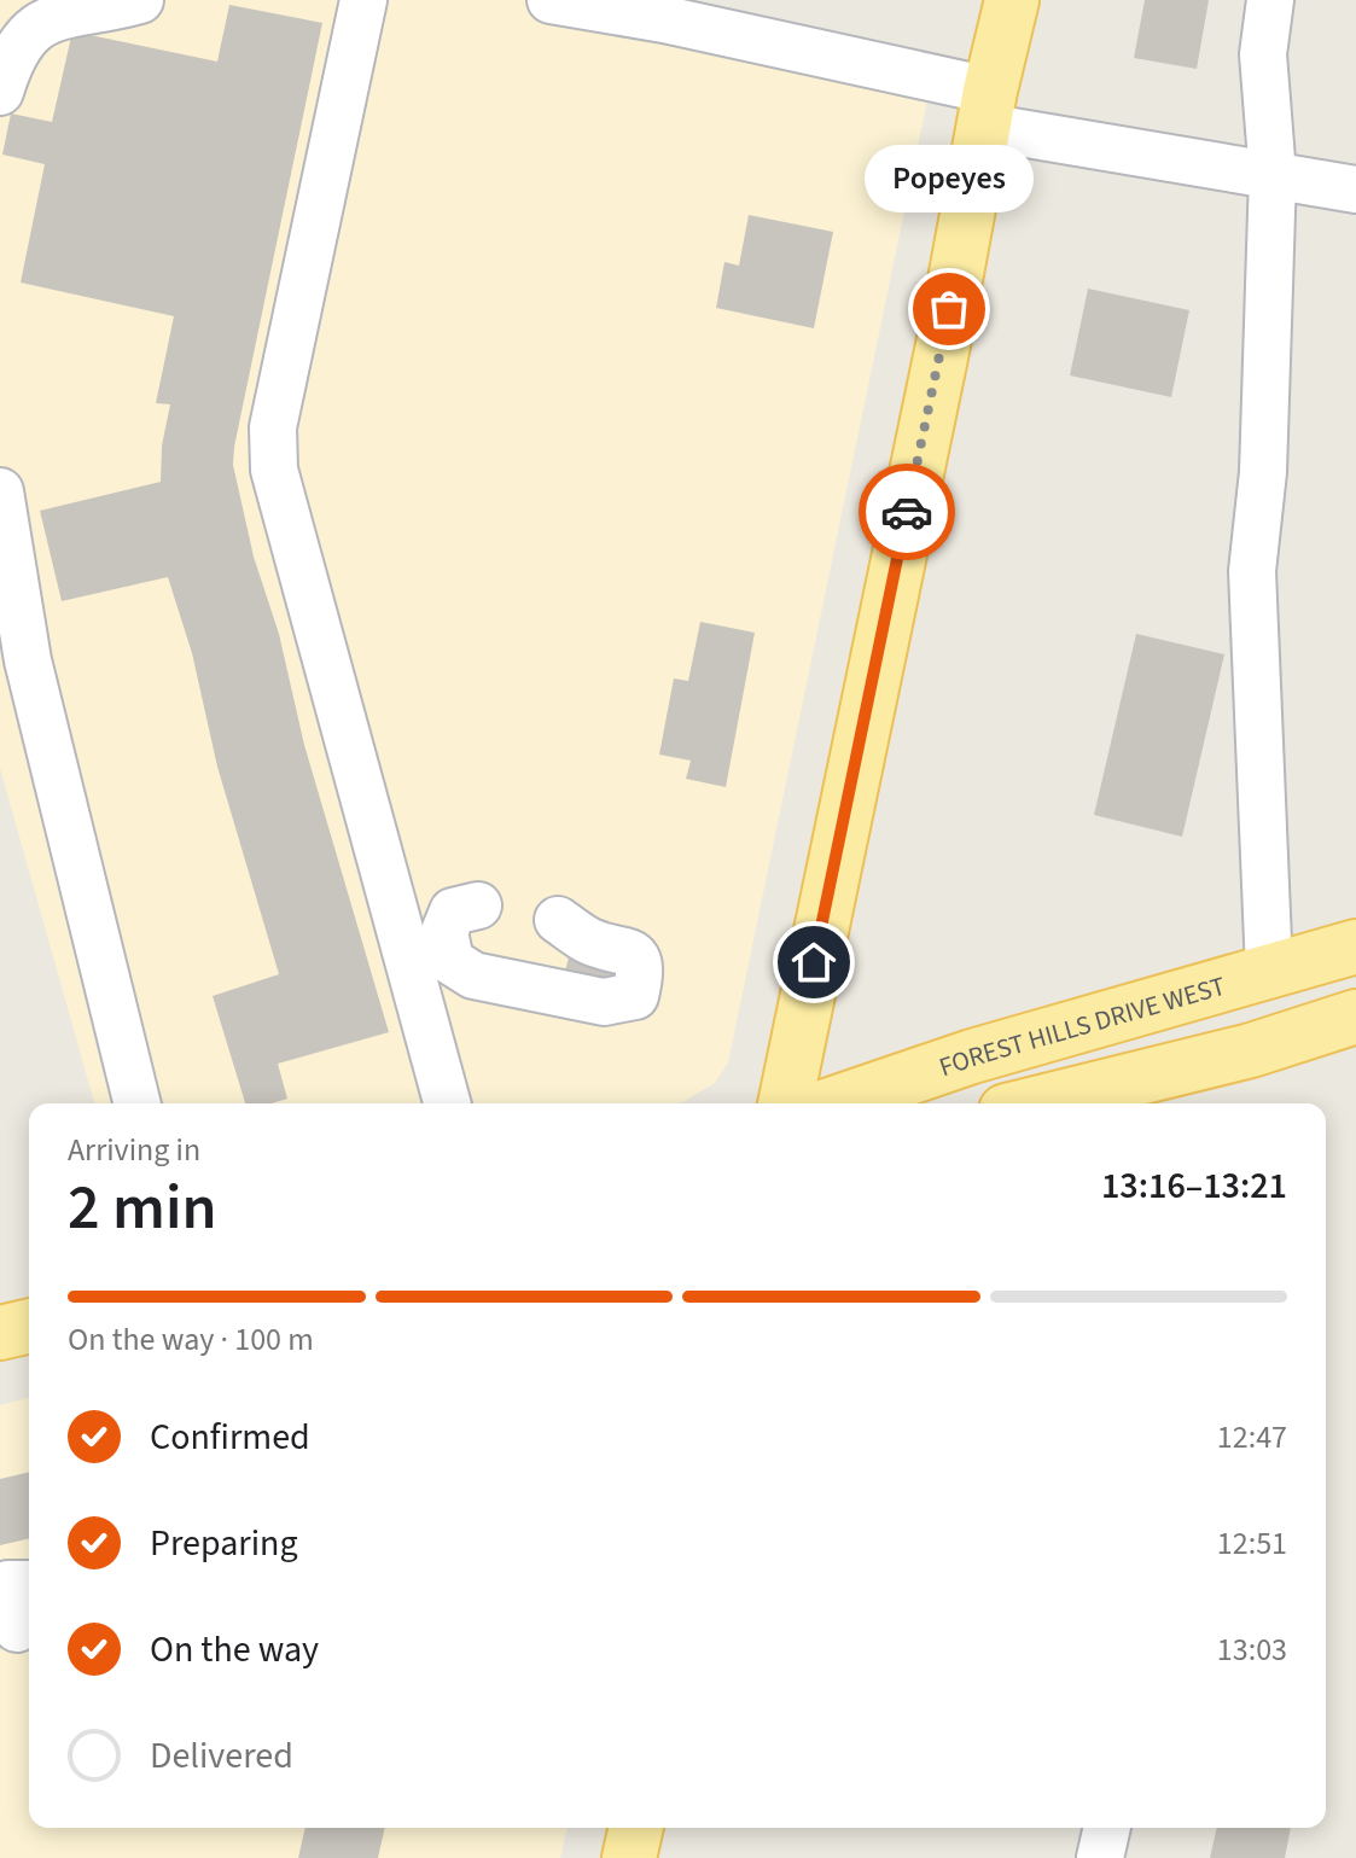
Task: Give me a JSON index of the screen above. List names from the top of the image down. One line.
{"streets":{"main road":["FOREST HILLS DRIVE WEST"]},"places":["Popeyes"],"page":{"bubble":"Popeyes","heading":["2 min","Arriving in","13:16–13:21"],"bar":"On the way · 100 m","list":[["Confirmed","12:47"],["Preparing","12:51"],["On the way","13:03"],"Delivered"]}}
